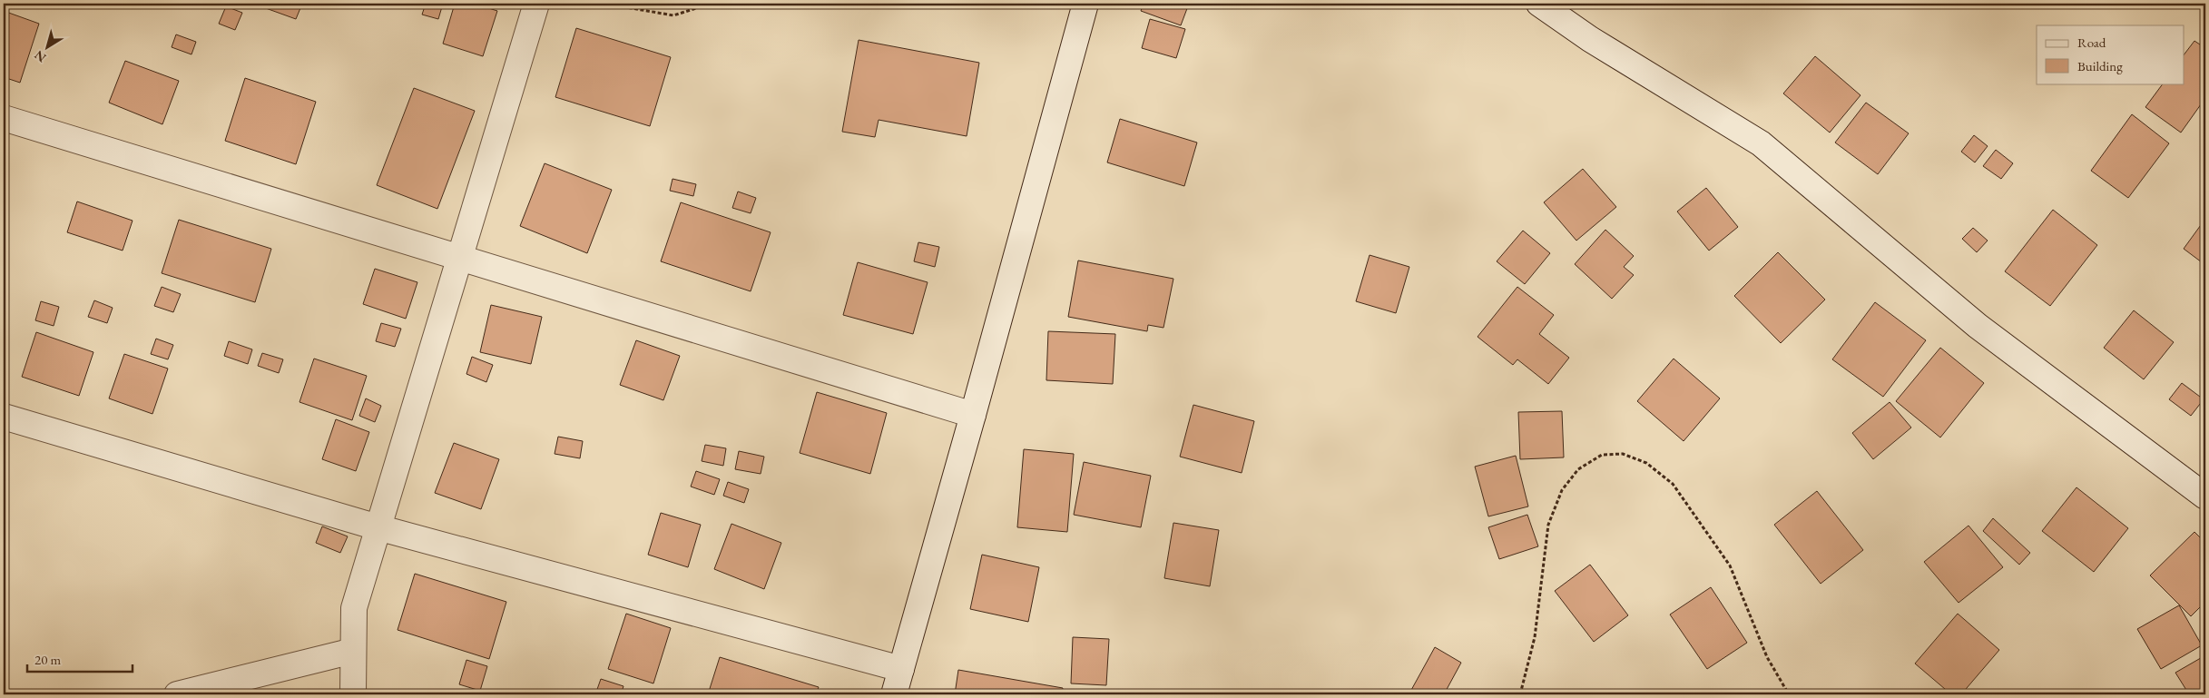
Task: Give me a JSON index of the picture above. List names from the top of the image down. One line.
{"legend":["Road","Building"],"scale_bar":"20 m","north":"bottom left"}
